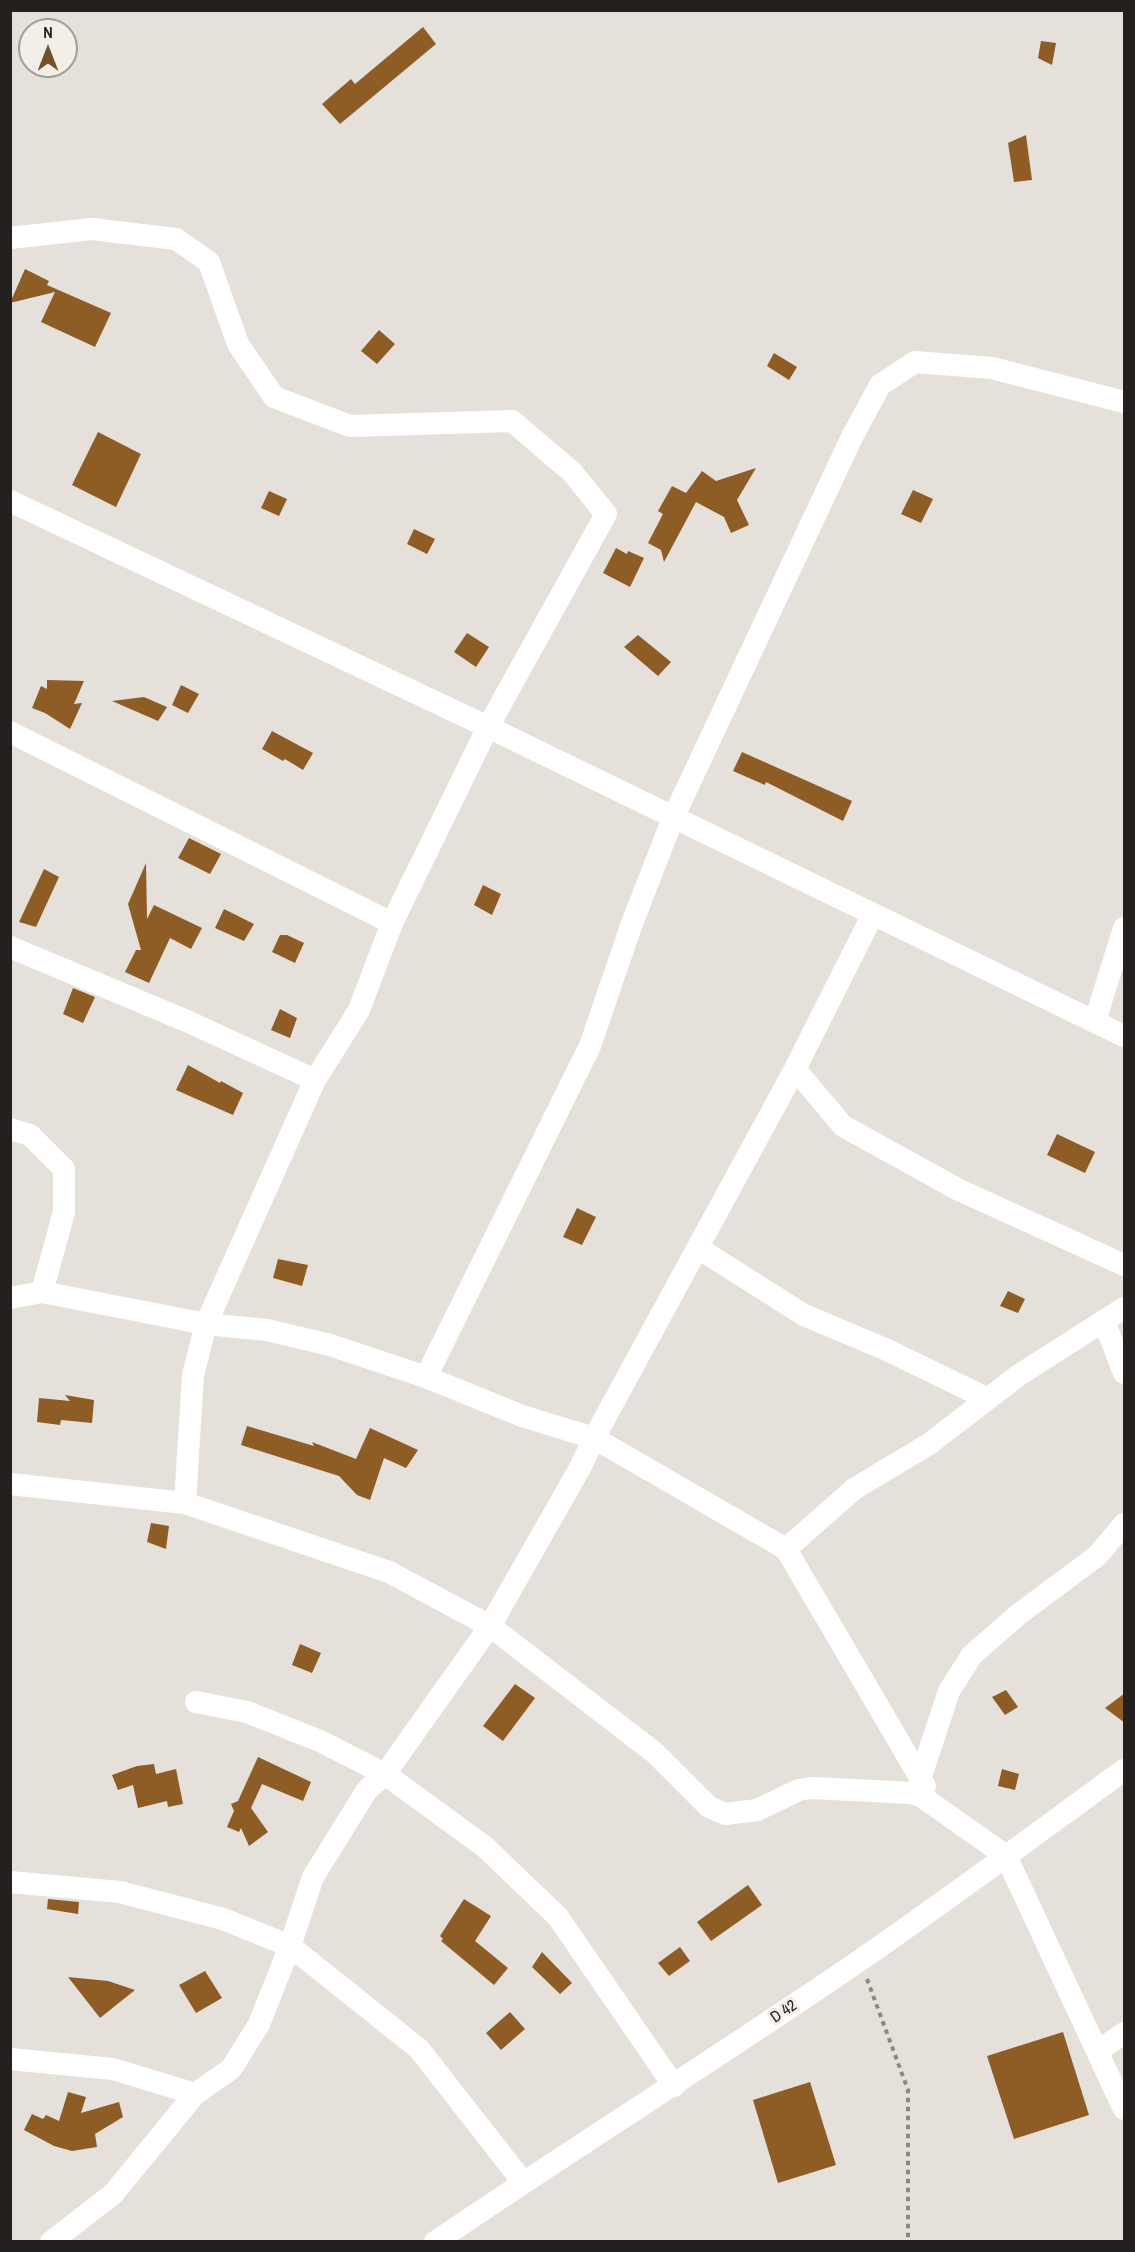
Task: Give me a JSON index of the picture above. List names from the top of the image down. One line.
{"streets":{"street":["D 42"]},"north":"top"}
